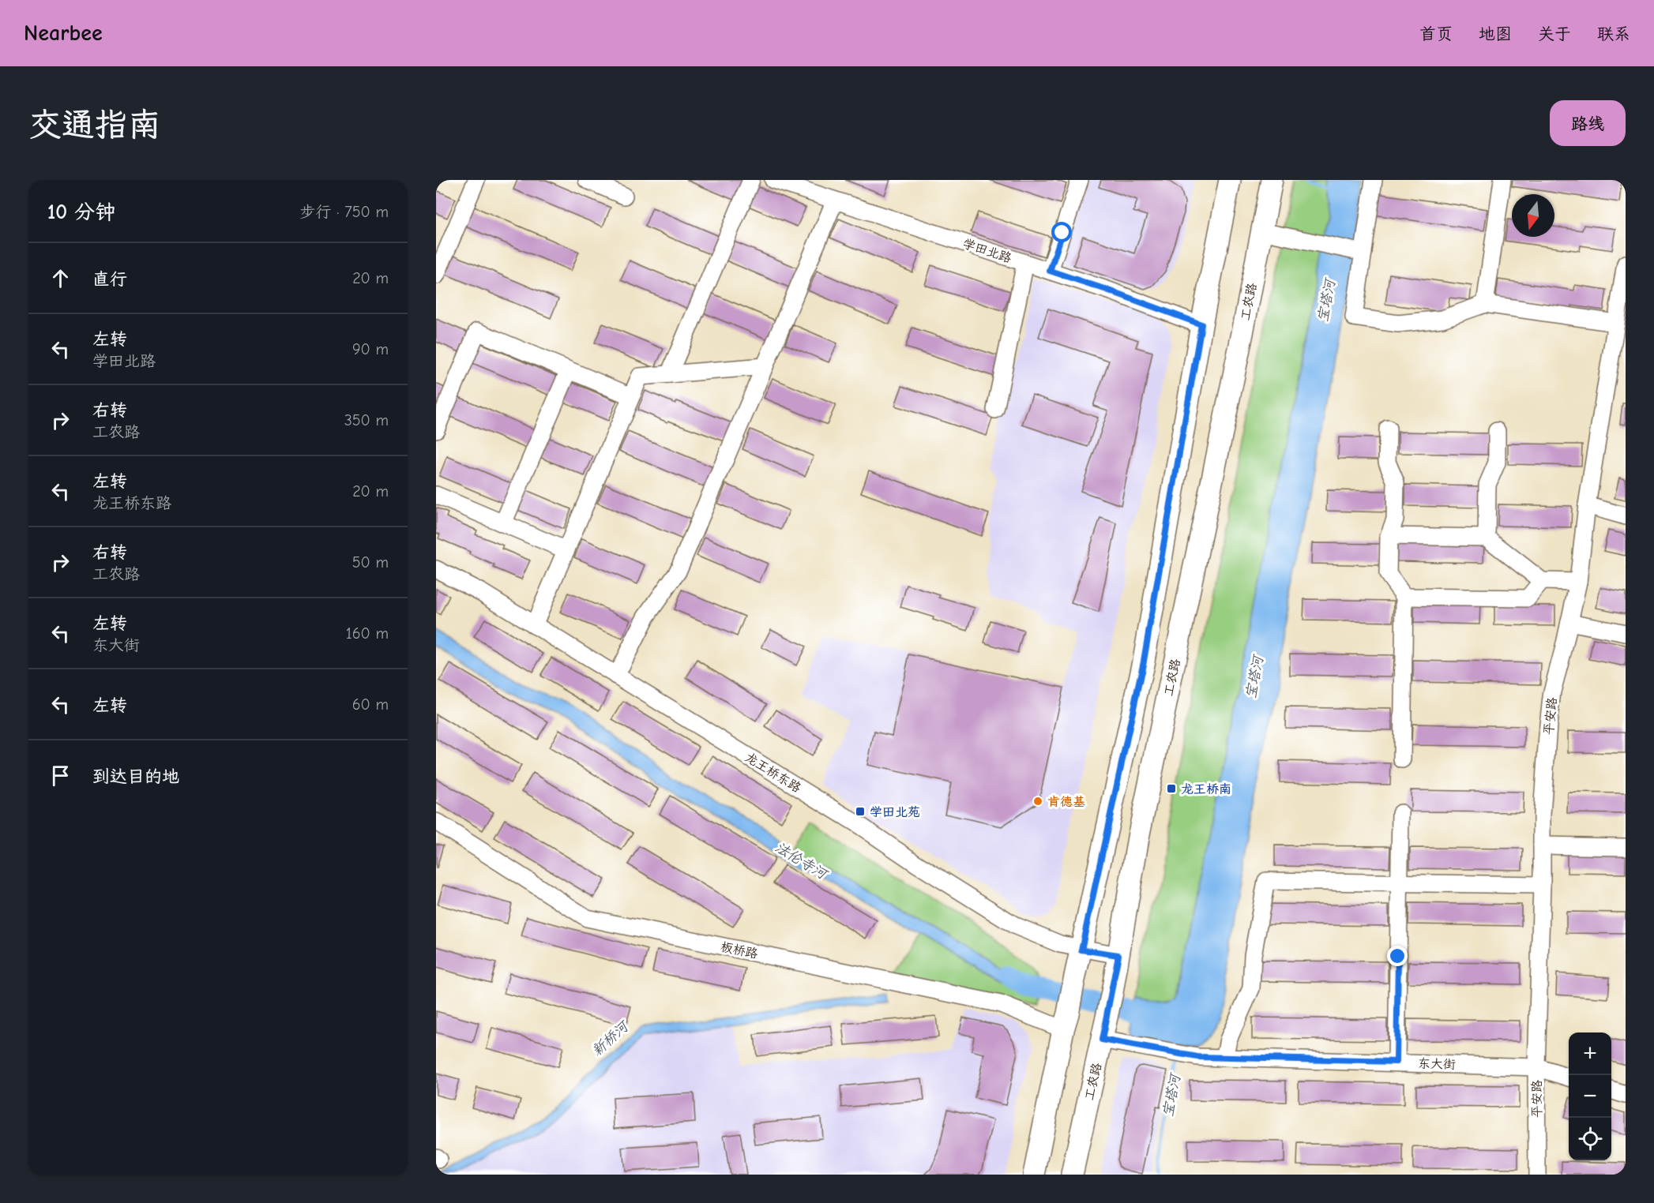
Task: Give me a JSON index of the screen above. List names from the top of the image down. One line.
{"streets":{"main road":["工农路"],"street":["学田北路","平安路","龙王桥东路","板桥路","东大街"]},"crossings":[["工农路","龙王桥东路"],["工农路","东大街"],["平安路","东大街"]],"water":["宝塔河","法伦寺河","新桥河"],"places":{"transit":["龙王桥南","学田北苑"],"other":["肯德基"]},"north":"bottom","page":{"header":"Nearbee","nav":["首页","地图","关于","联系"],"buttons":"路线","title":"交通指南","heading":["10 分钟","步行 · 750 m"],"list":[["直行","20 m"],["左转","学田北路","90 m"],["右转","工农路","350 m"],["左转","龙王桥东路","20 m"],["右转","工农路","50 m"],["左转","东大街","160 m"],["左转","60 m"],"到达目的地"],"map_buttons":["+","−"]}}
